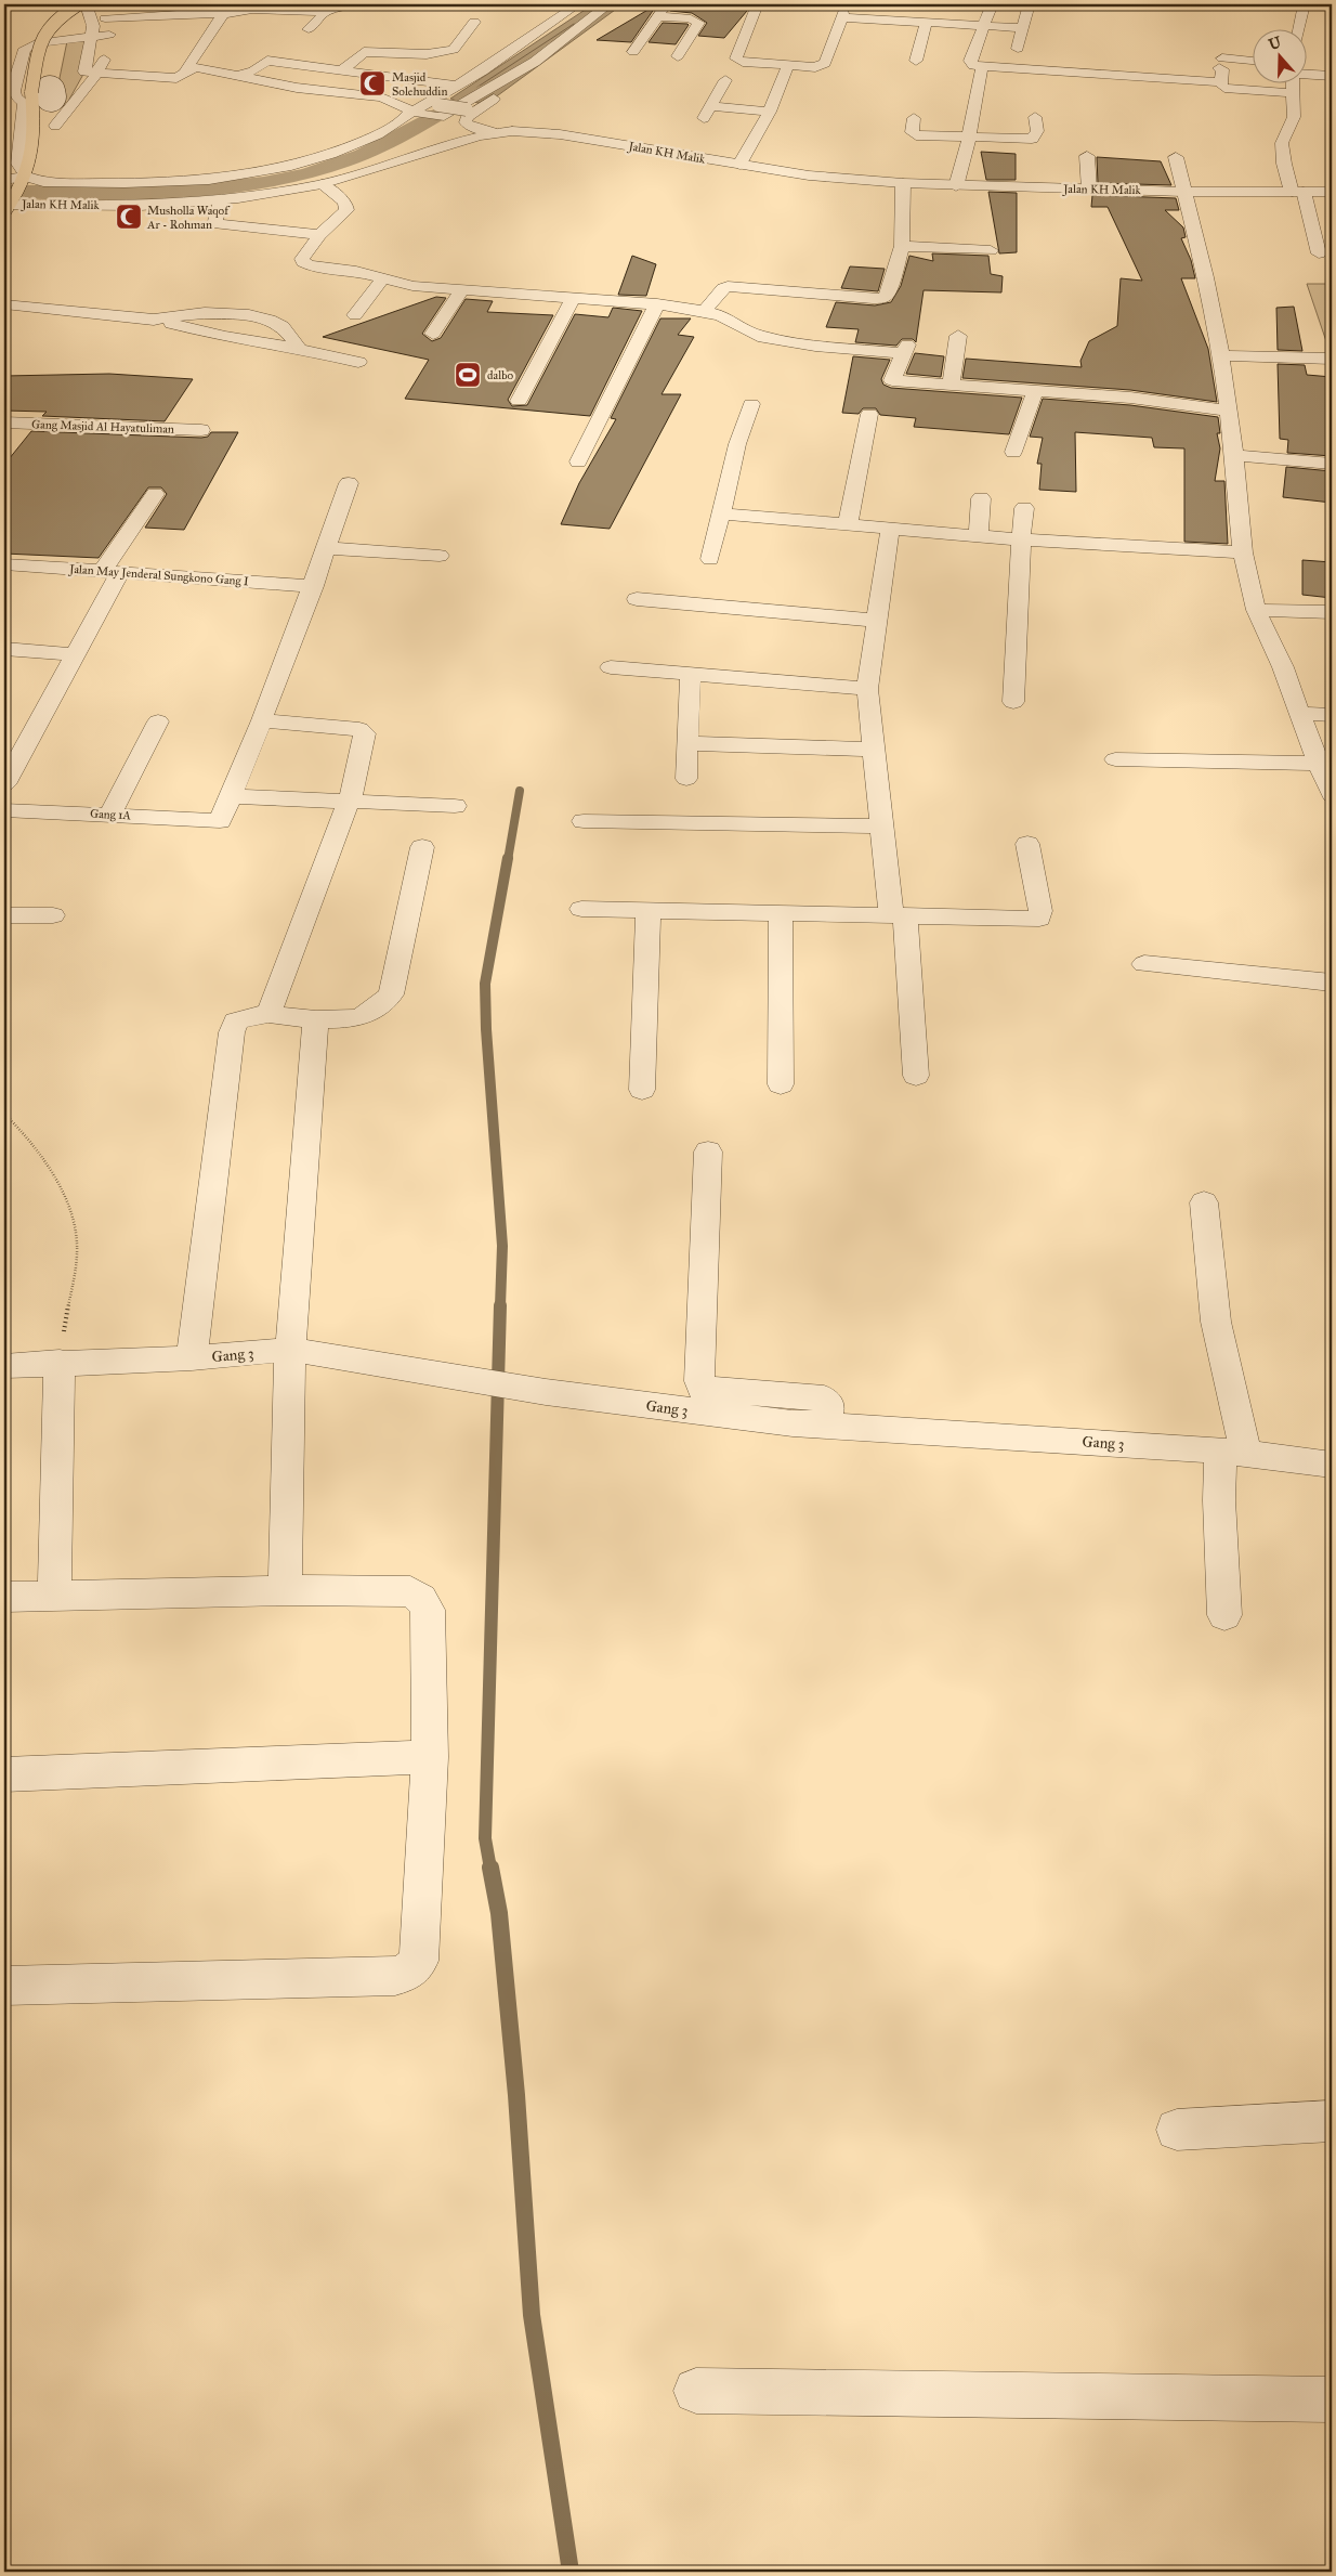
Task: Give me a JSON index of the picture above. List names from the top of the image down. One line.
{"streets":{"street":["Jalan KH Malik","Gang Masjid Al Hayatuliman","Jalan May Jenderal Sungkono Gang I","Gang 1A","Gang 3"]},"places":{"mosque":["Masjid Solehuddin","Musholla Waqof Ar - Rohman"],"sports":["dalbo"]},"north":"top"}
